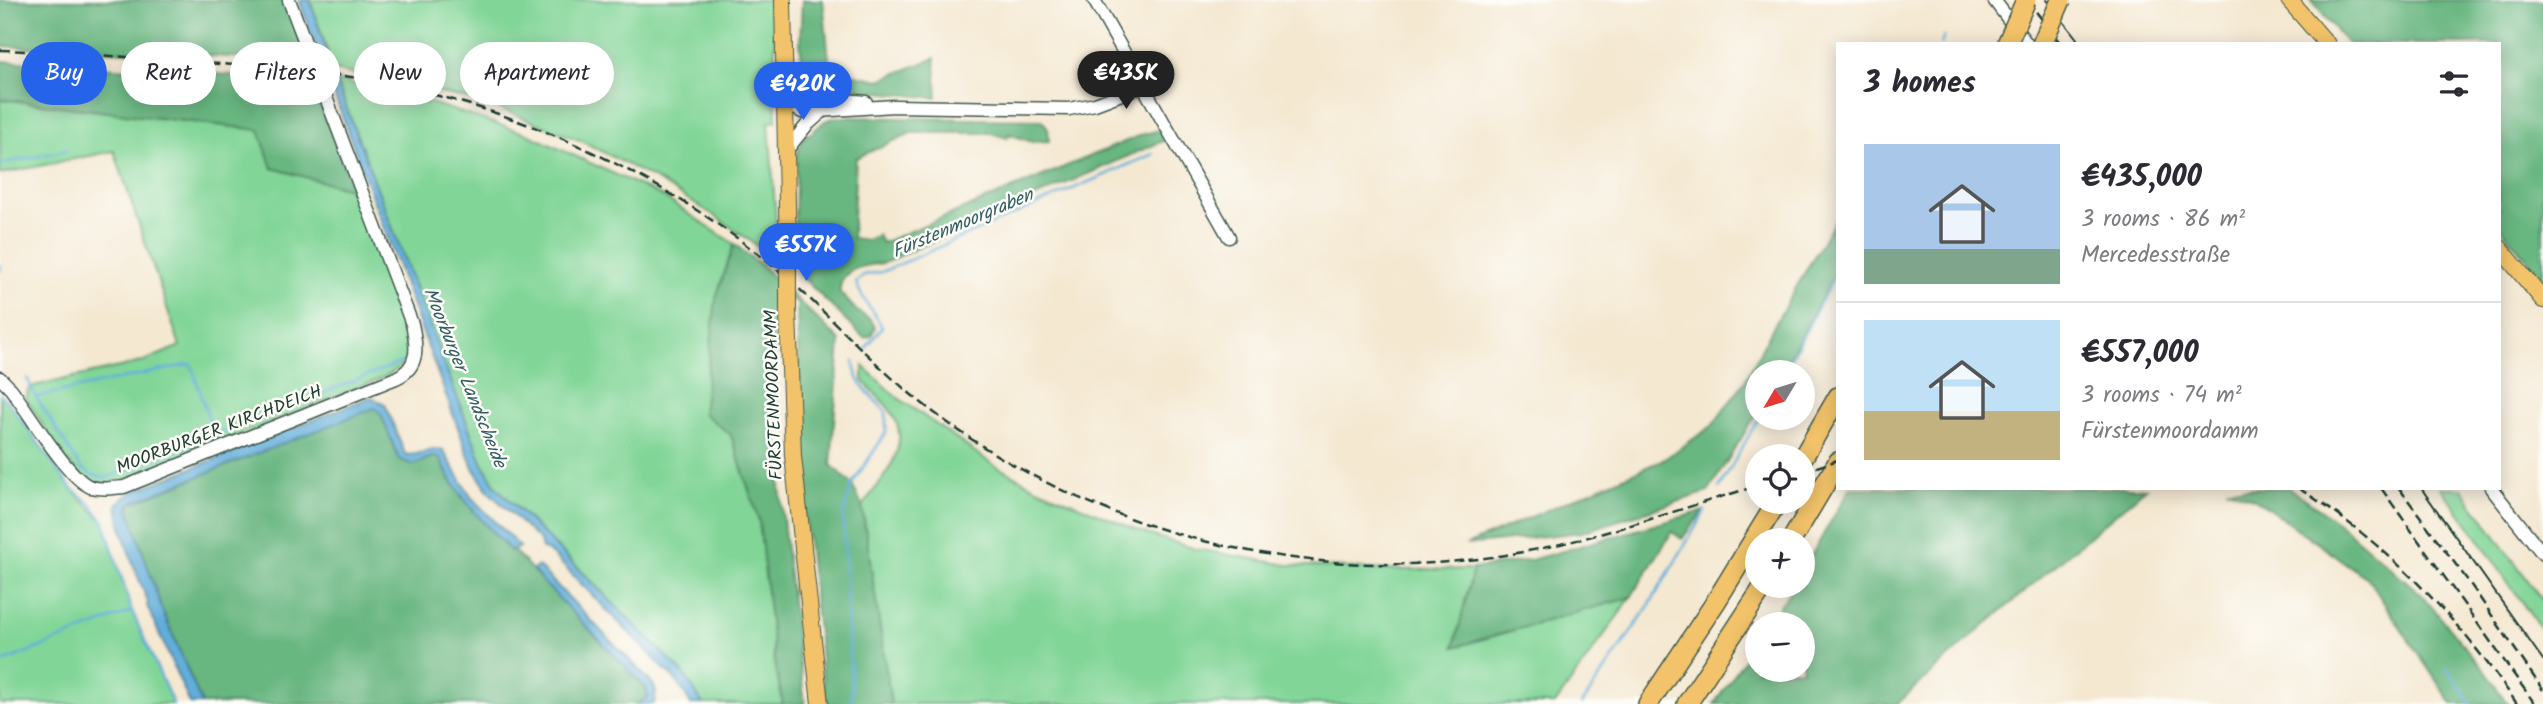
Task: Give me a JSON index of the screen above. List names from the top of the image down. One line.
{"streets":{"main road":["FÜRSTENMOORDAMM"],"street":["MOORBURGER KIRCHDEICH"]},"water":["Fürstenmoorgraben","Moorburger Landscheide"],"north":"bottom left","page":{"chip":["Buy","Rent","Filters","New","Apartment"],"heading":"3 homes","price":["€435K","€420K","€557K"],"list":[{"name":"€435,000","note":"3 rooms · 86 m² · Mercedesstraße"},{"name":"€557,000","note":"3 rooms · 74 m² · Fürstenmoordamm"}],"map_buttons":["+","−"]}}
